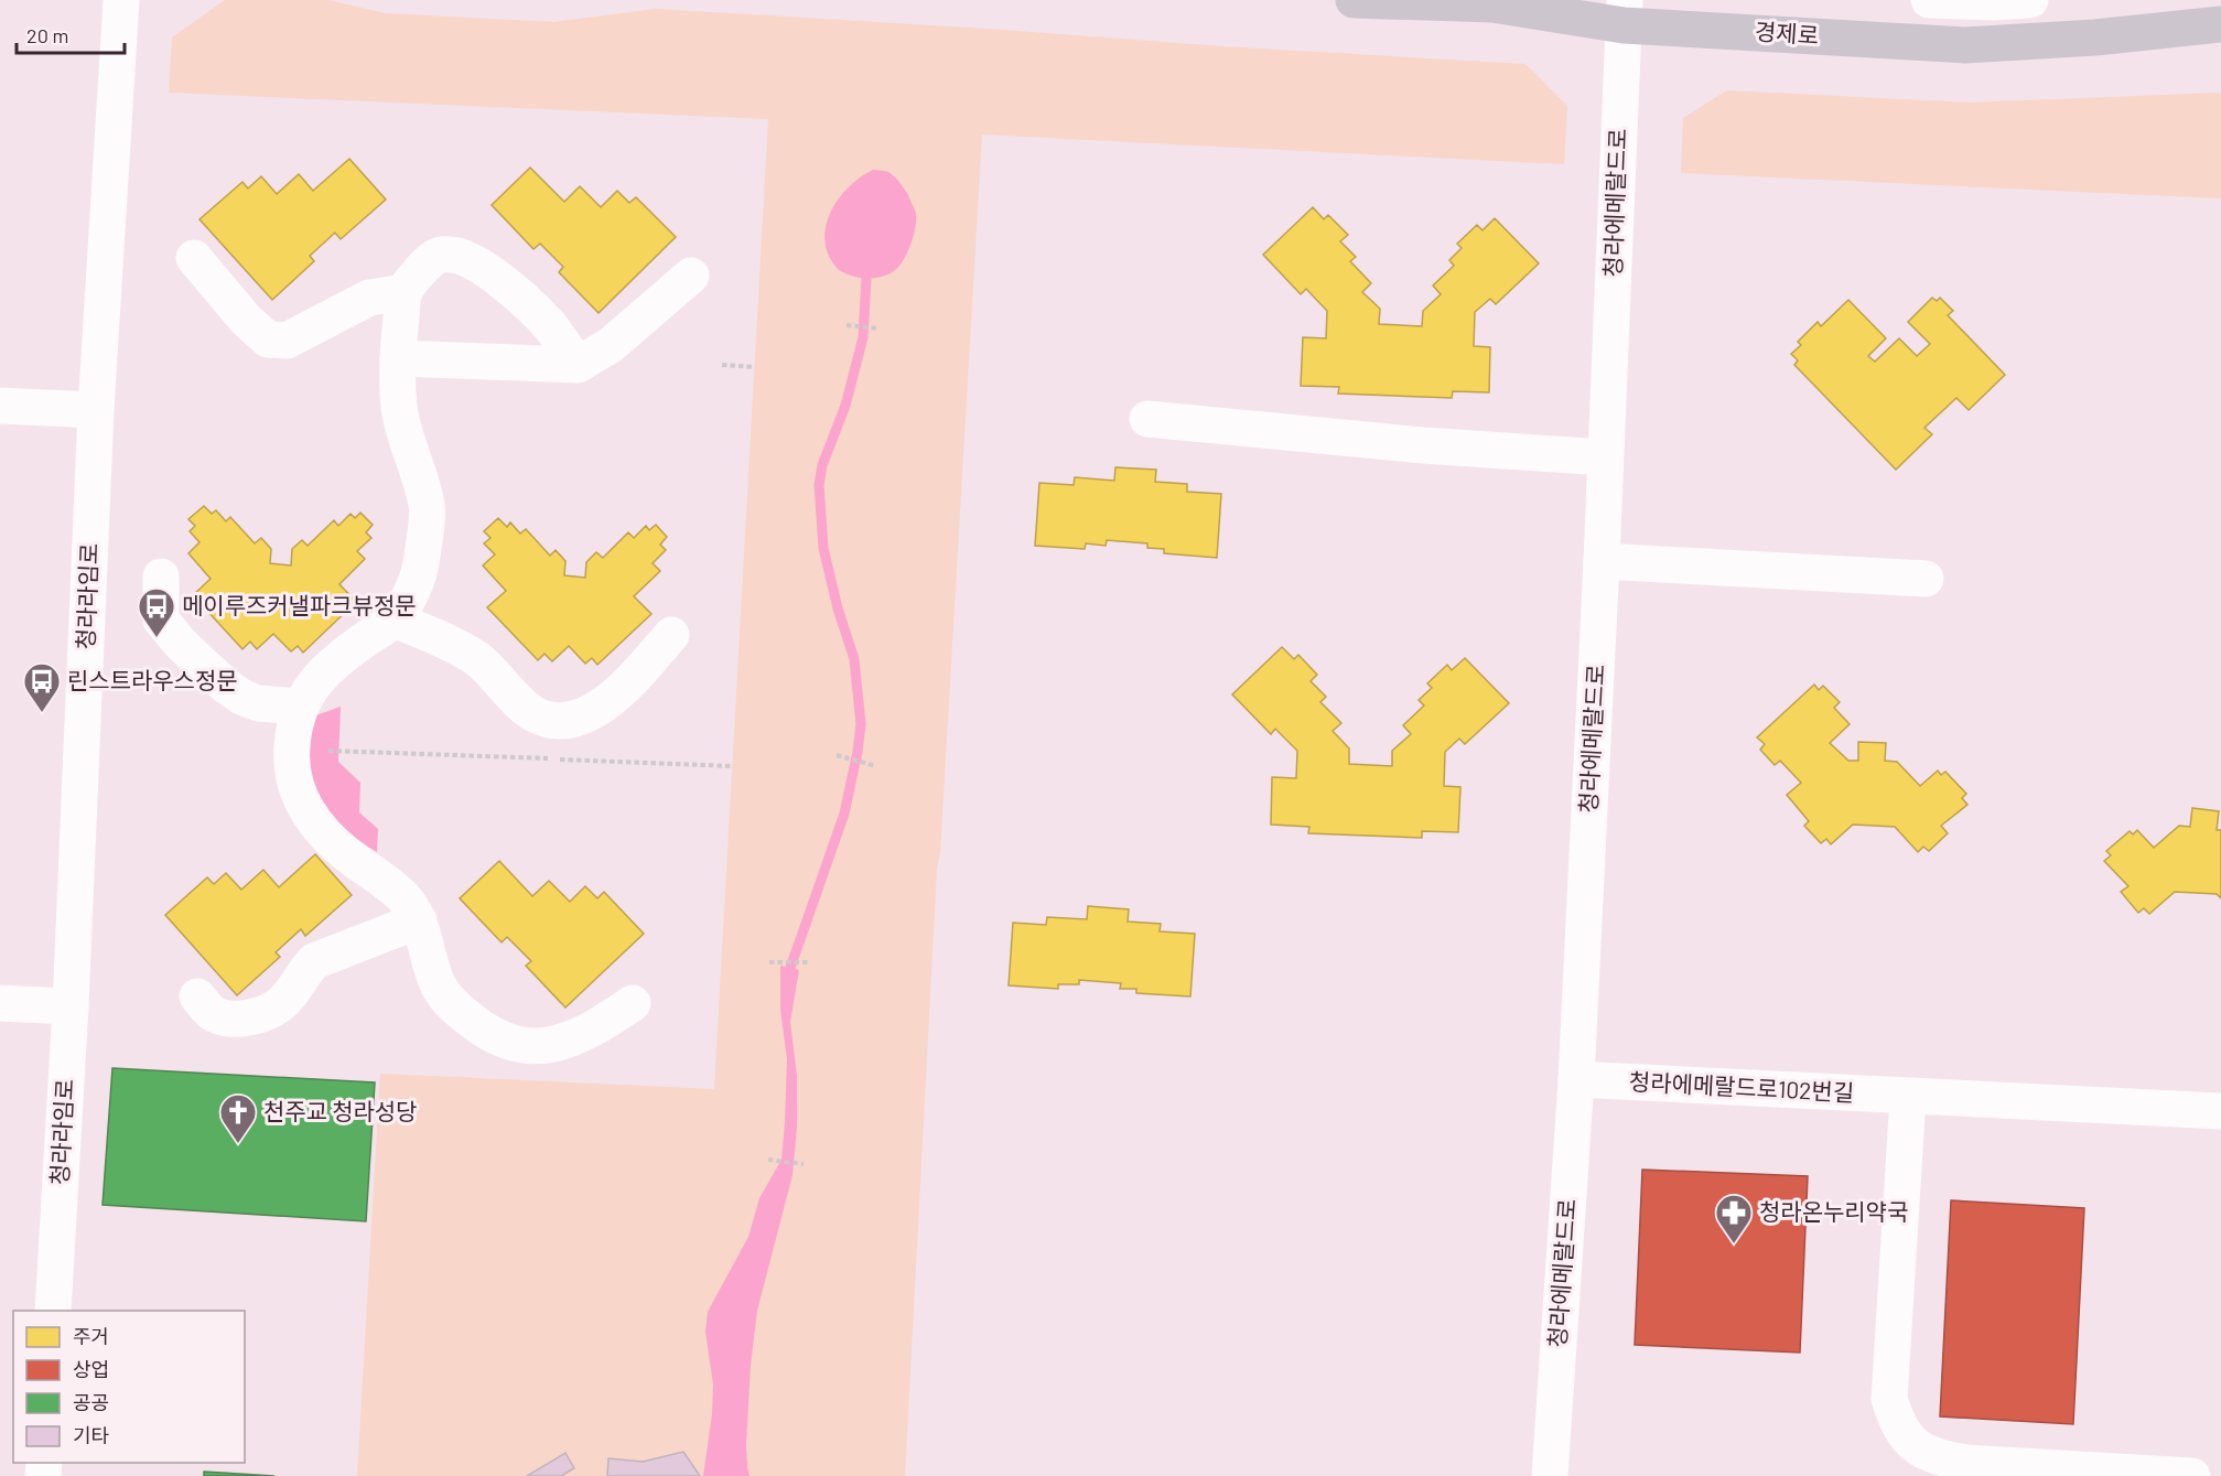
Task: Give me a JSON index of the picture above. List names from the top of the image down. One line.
{"streets":{"main road":["경제로"],"street":["청라에메랄드로","청라라임로","청라에메랄드로102번길"]},"crossings":[["경제로","청라에메랄드로"],["청라에메랄드로","청라에메랄드로102번길"]],"places":{"bus stop":["메이루즈커낼파크뷰정문","린스트라우스정문"],"church":["천주교 청라성당"],"pharmacy":["청라온누리약국"]},"legend":["주거","상업","공공","기타"],"scale_bar":"20 m"}
